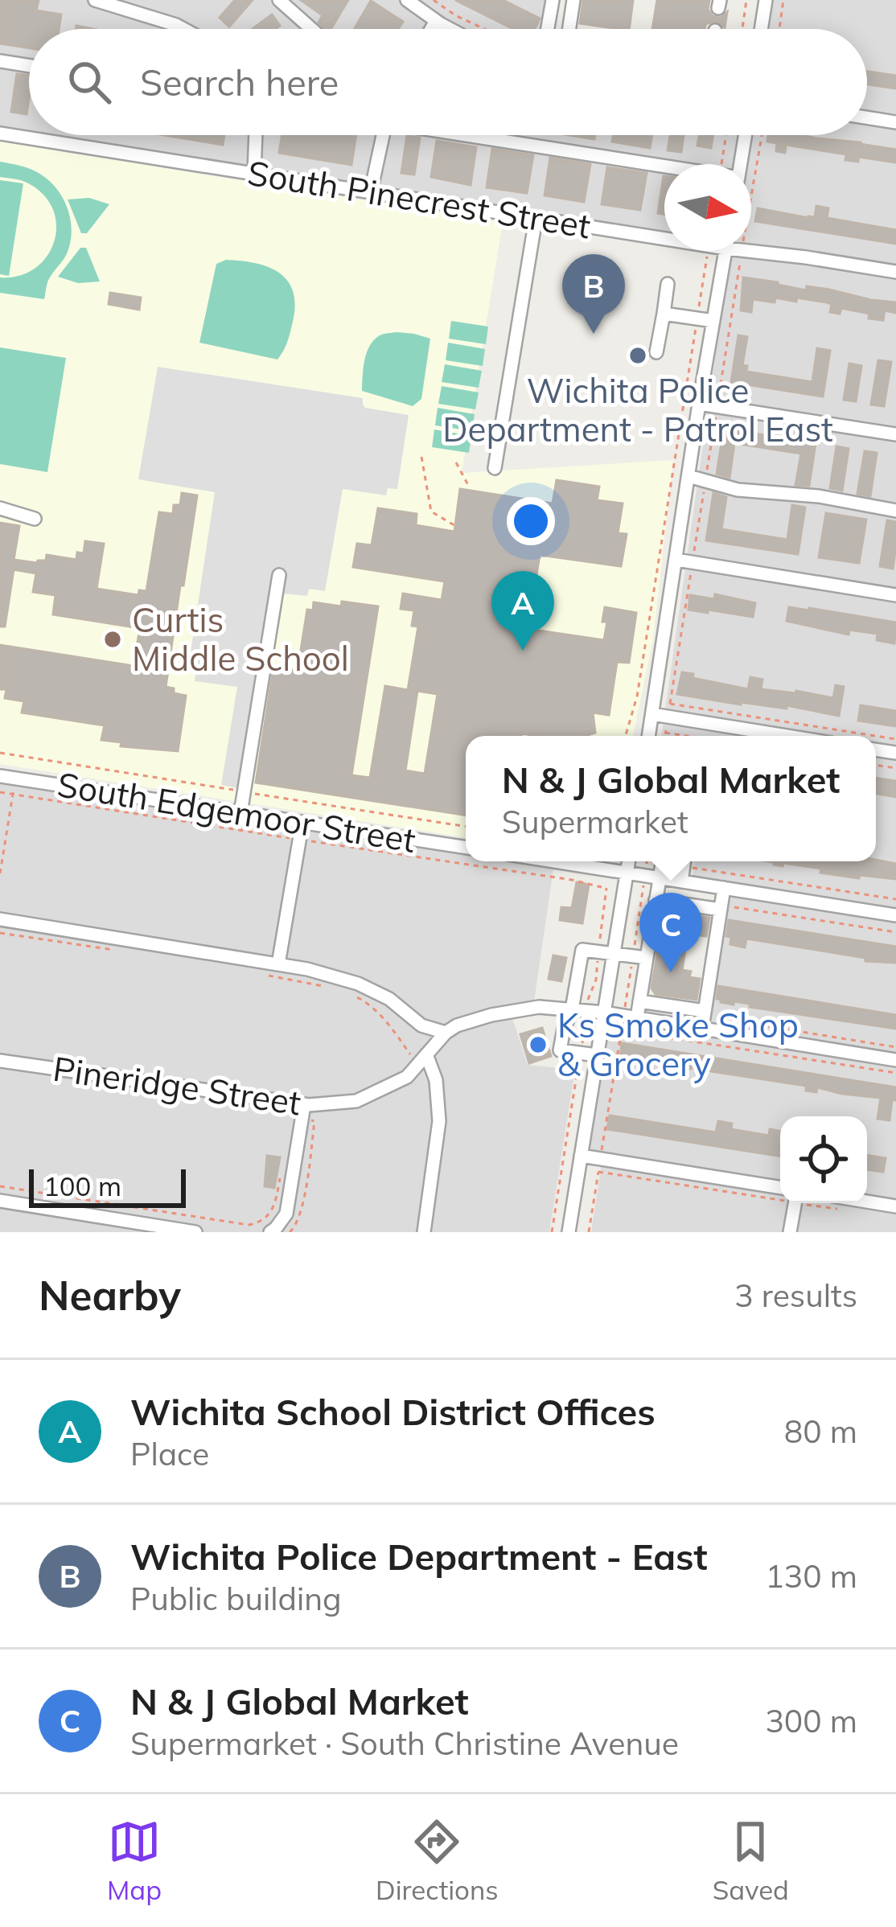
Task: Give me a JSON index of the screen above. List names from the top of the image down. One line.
{"streets":{"street":["South Pinecrest Street","South Edgemoor Street","Pineridge Street"]},"places":["Wichita Police Department - Patrol East","Curtis Middle School","Ks Smoke Shop & Grocery"],"scale_bar":"100 m","north":"right","page":{"search":"Search here","pins":["B","A","C"],"popup":["N & J Global Market","Supermarket"],"scale":"100 m","heading":["Nearby","3 results"],"list":[{"mark":"A","name":"Wichita School District Offices","note":"Place","value":"80 m"},{"mark":"B","name":"Wichita Police Department - East","note":"Public building","value":"130 m"},{"mark":"C","name":"N & J Global Market","note":"Supermarket · South Christine Avenue","value":"300 m"}],"nav":["Map","Directions","Saved"]}}
